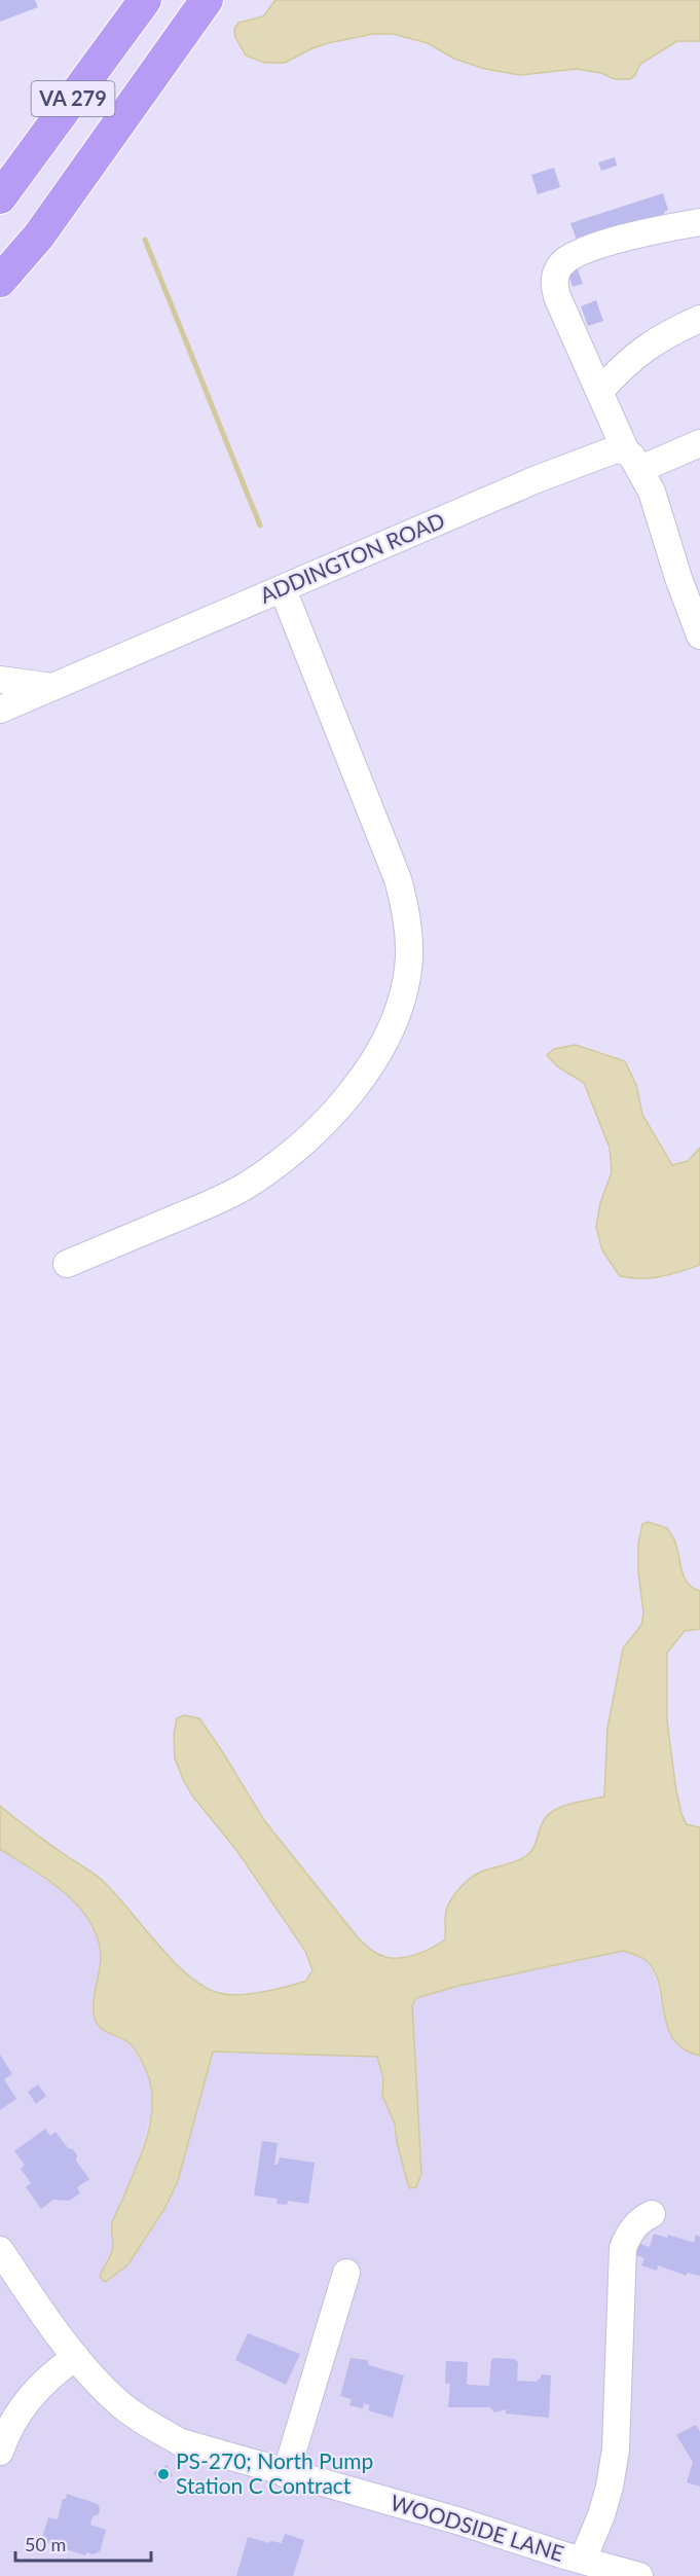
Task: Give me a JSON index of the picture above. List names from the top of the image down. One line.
{"streets":{"main road":["VA 279"],"street":["ADDINGTON ROAD","WOODSIDE LANE"]},"places":["PS-270; North Pump Station C Contract"],"scale_bar":"50 m"}
